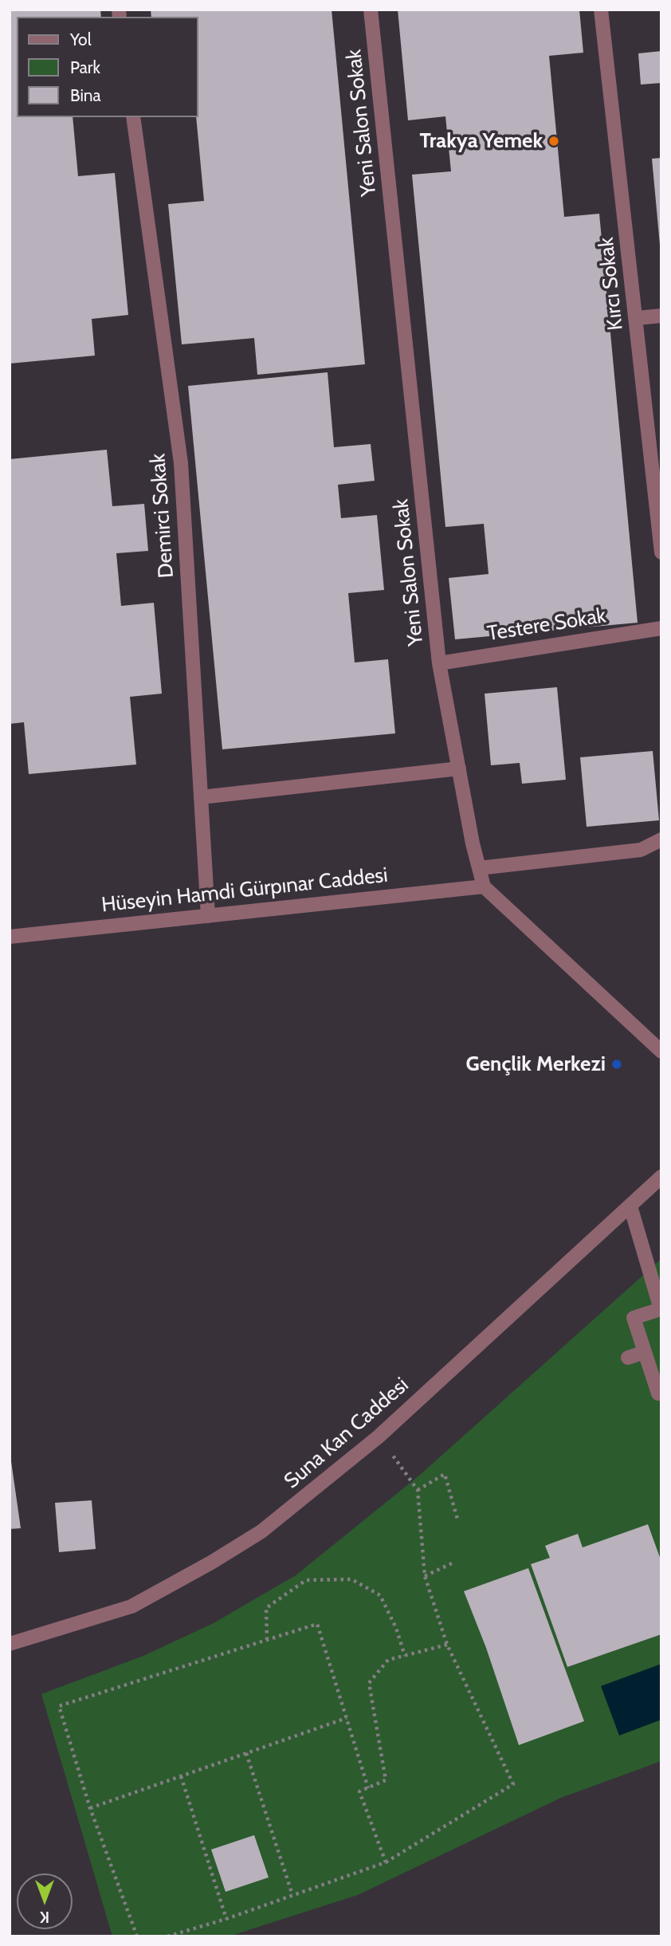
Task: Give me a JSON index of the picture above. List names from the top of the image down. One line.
{"streets":{"street":["Yeni Salon Sokak","Kırcı Sokak","Demirci Sokak","Testere Sokak","Hüseyin Hamdi Gürpınar Caddesi","Suna Kan Caddesi"]},"crossings":[["Yeni Salon Sokak","Testere Sokak"],["Yeni Salon Sokak","Hüseyin Hamdi Gürpınar Caddesi"],["Demirci Sokak","Hüseyin Hamdi Gürpınar Caddesi"]],"places":["Trakya Yemek","Gençlik Merkezi"],"legend":["Yol","Park","Bina"],"north":"bottom"}
